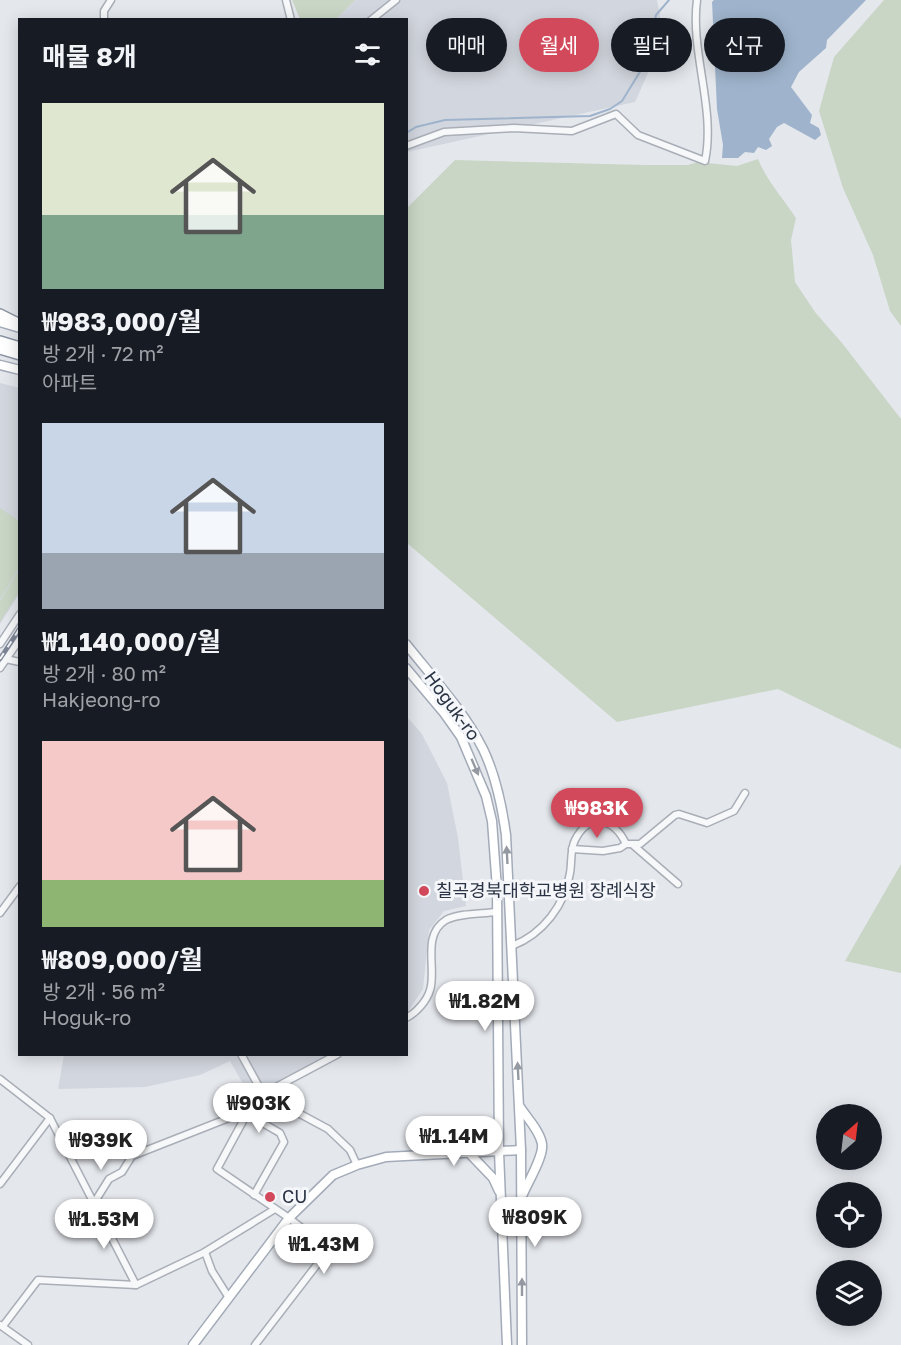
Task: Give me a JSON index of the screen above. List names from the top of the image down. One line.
{"streets":{"main road":["Hoguk-ro"]},"places":["칠곡경북대학교병원 장례식장","CU"],"north":"top right","page":{"chip":["매매","월세","필터","신규"],"heading":"매물 8개","list":[{"name":"₩983,000/월","note":"방 2개 · 72 m² · 아파트"},{"name":"₩1,140,000/월","note":"방 2개 · 80 m² · Hakjeong-ro"},{"name":"₩809,000/월","note":"방 2개 · 56 m² · Hoguk-ro"}],"price":["₩983K","₩1.82M","₩903K","₩1.14M","₩939K","₩809K","₩1.53M","₩1.43M"]}}
